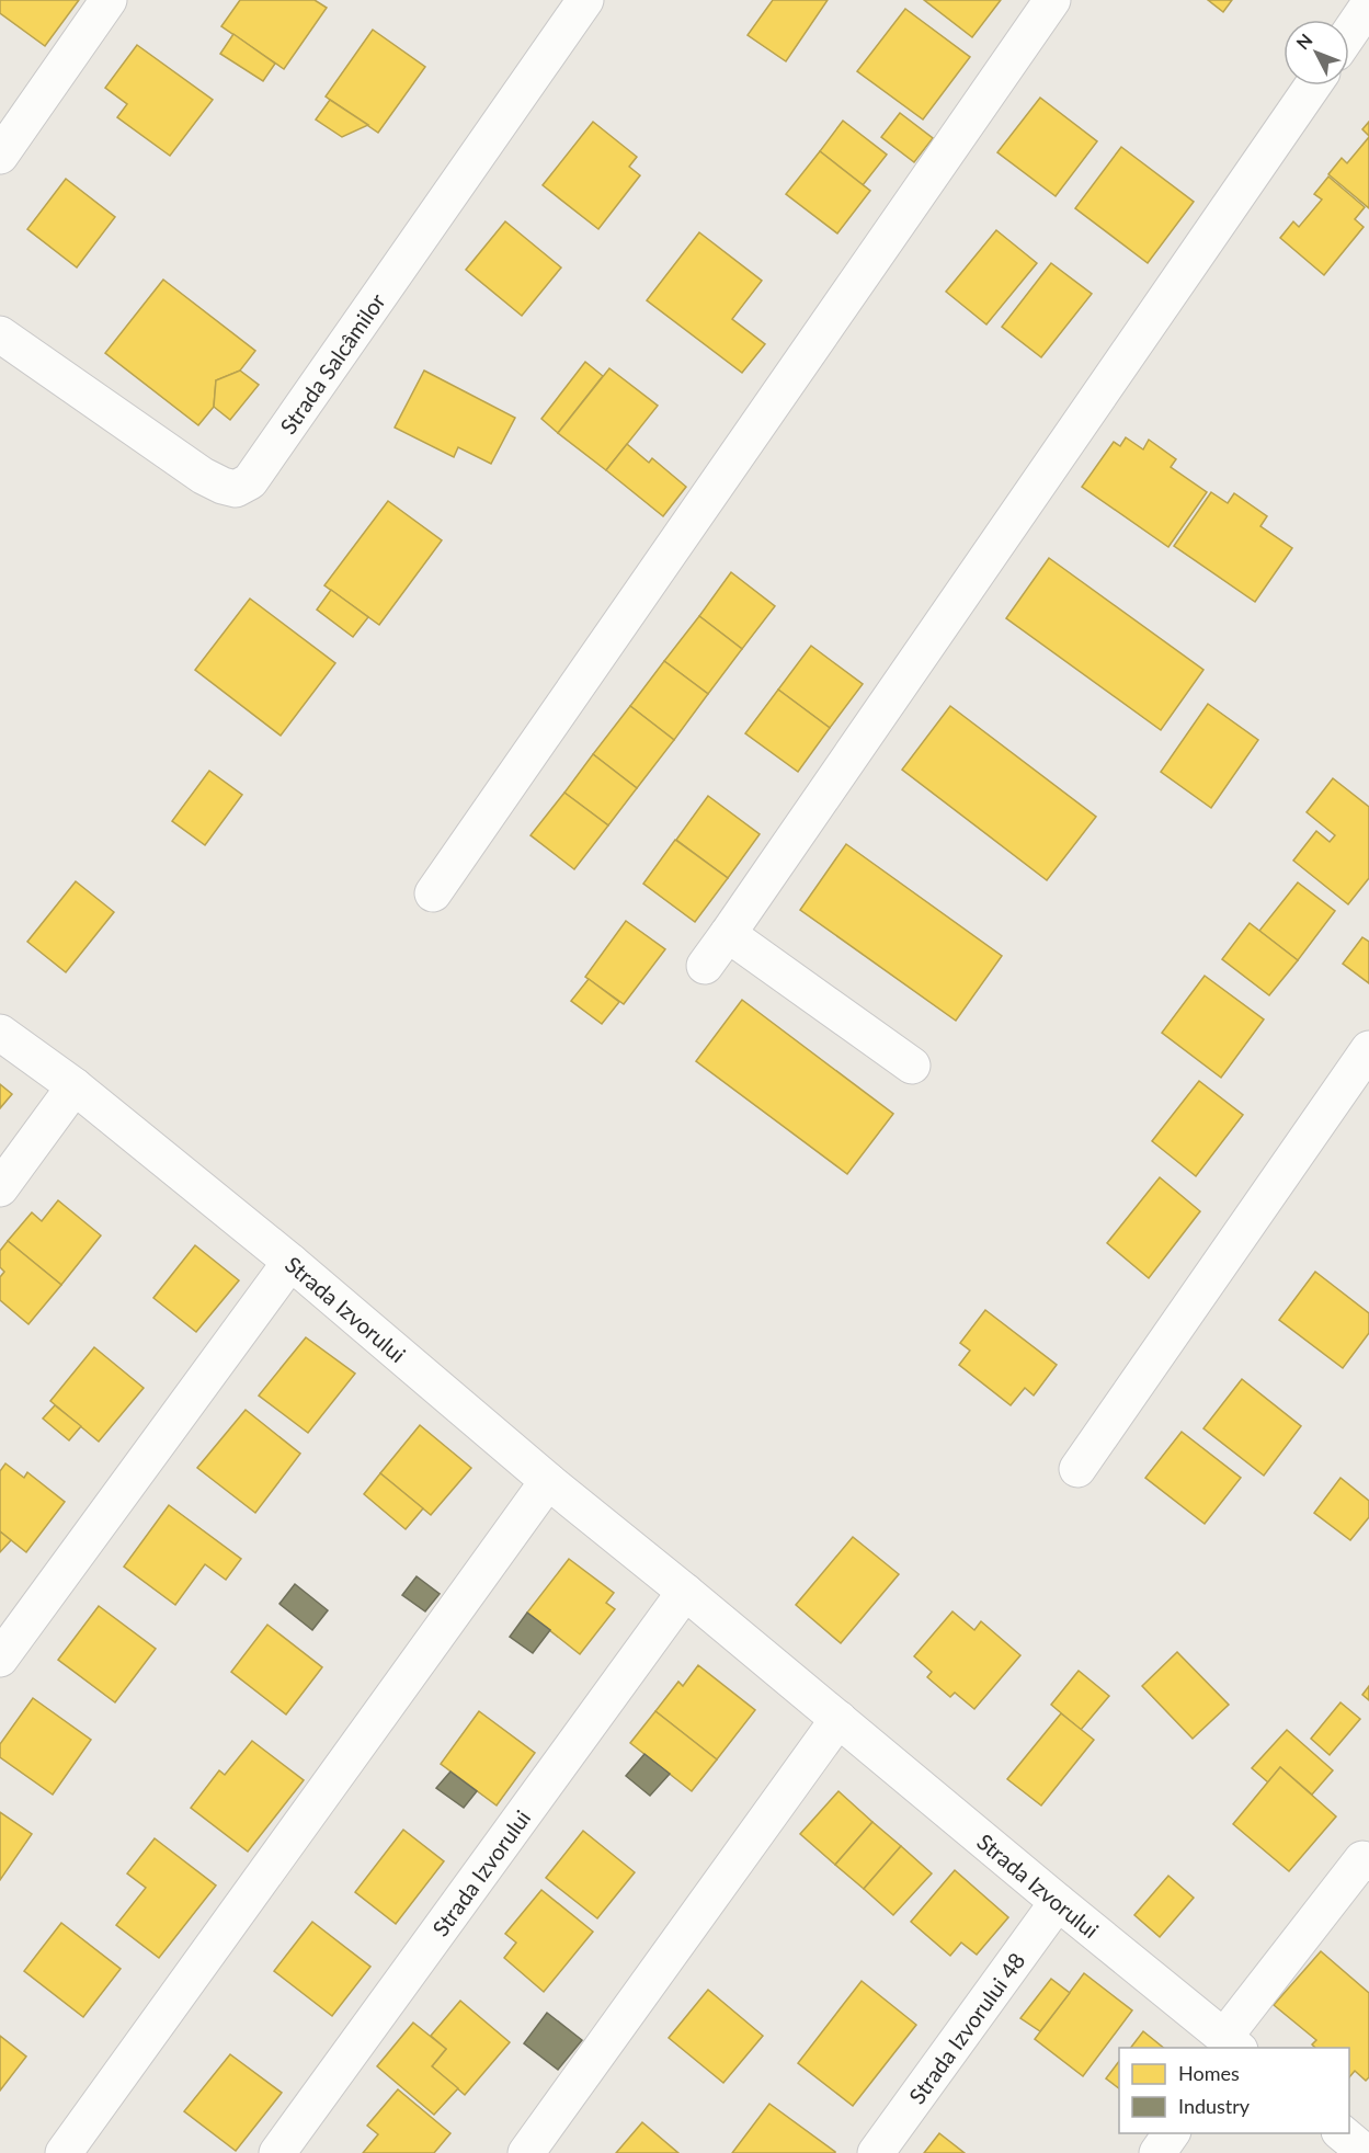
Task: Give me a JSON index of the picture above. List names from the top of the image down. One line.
{"streets":{"street":["Strada Salcâmilor","Strada Izvorului","Strada Izvorului 48"]},"crossings":[["Strada Izvorului","Strada Izvorului 48"]],"legend":["Homes","Industry"],"north":"top left"}
